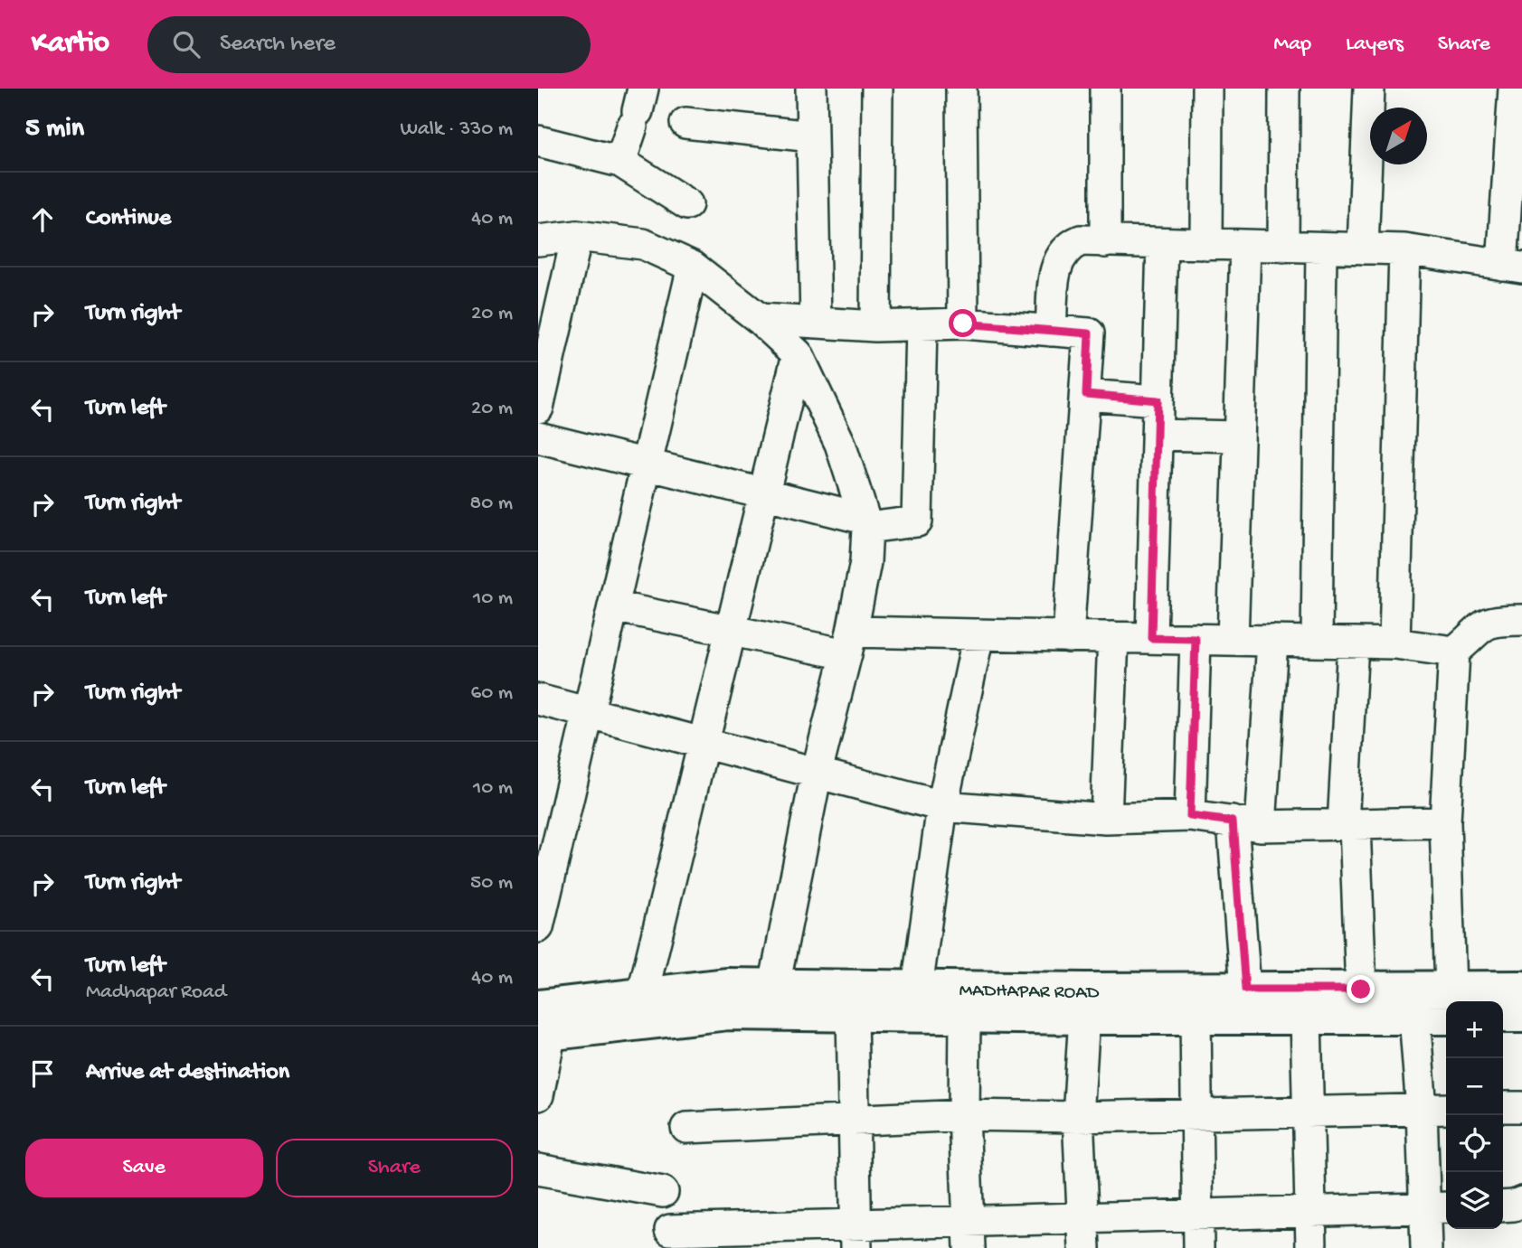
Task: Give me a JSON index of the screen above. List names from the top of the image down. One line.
{"streets":{"main road":["MADHAPAR ROAD"]},"north":"top right","page":{"header":"Kartio","search":"Search here","nav":["Map","Layers","Share"],"heading":["5 min","Walk · 330 m"],"list":[["Continue","40 m"],["Turn right","20 m"],["Turn left","20 m"],["Turn right","80 m"],["Turn left","10 m"],["Turn right","60 m"],["Turn left","10 m"],["Turn right","50 m"],["Turn left","Madhapar Road","40 m"],"Arrive at destination"],"map_buttons":["+","−"],"buttons":["Save","Share"]}}
